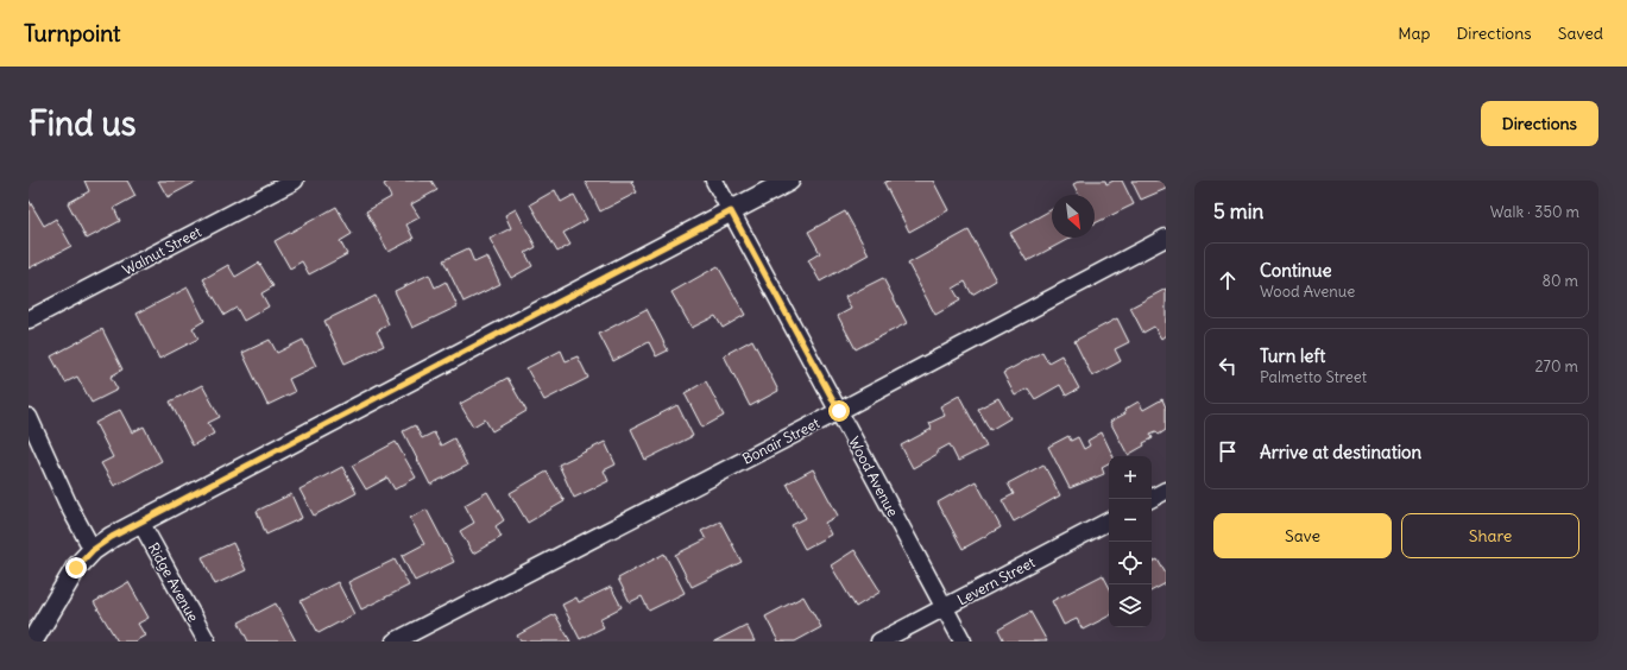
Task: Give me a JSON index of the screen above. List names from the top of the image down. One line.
{"streets":{"street":["Walnut Street","Bonair Street","Wood Avenue","Levern Street","Ridge Avenue"]},"crossings":[["Bonair Street","Wood Avenue"],["Wood Avenue","Levern Street"]],"north":"bottom right","page":{"header":"Turnpoint","nav":["Map","Directions","Saved"],"buttons":["Directions",["Save","Share"]],"title":"Find us","heading":["5 min","Walk · 350 m"],"list":[["Continue","Wood Avenue","80 m"],["Turn left","Palmetto Street","270 m"],"Arrive at destination"],"map_buttons":["+","−"]}}
